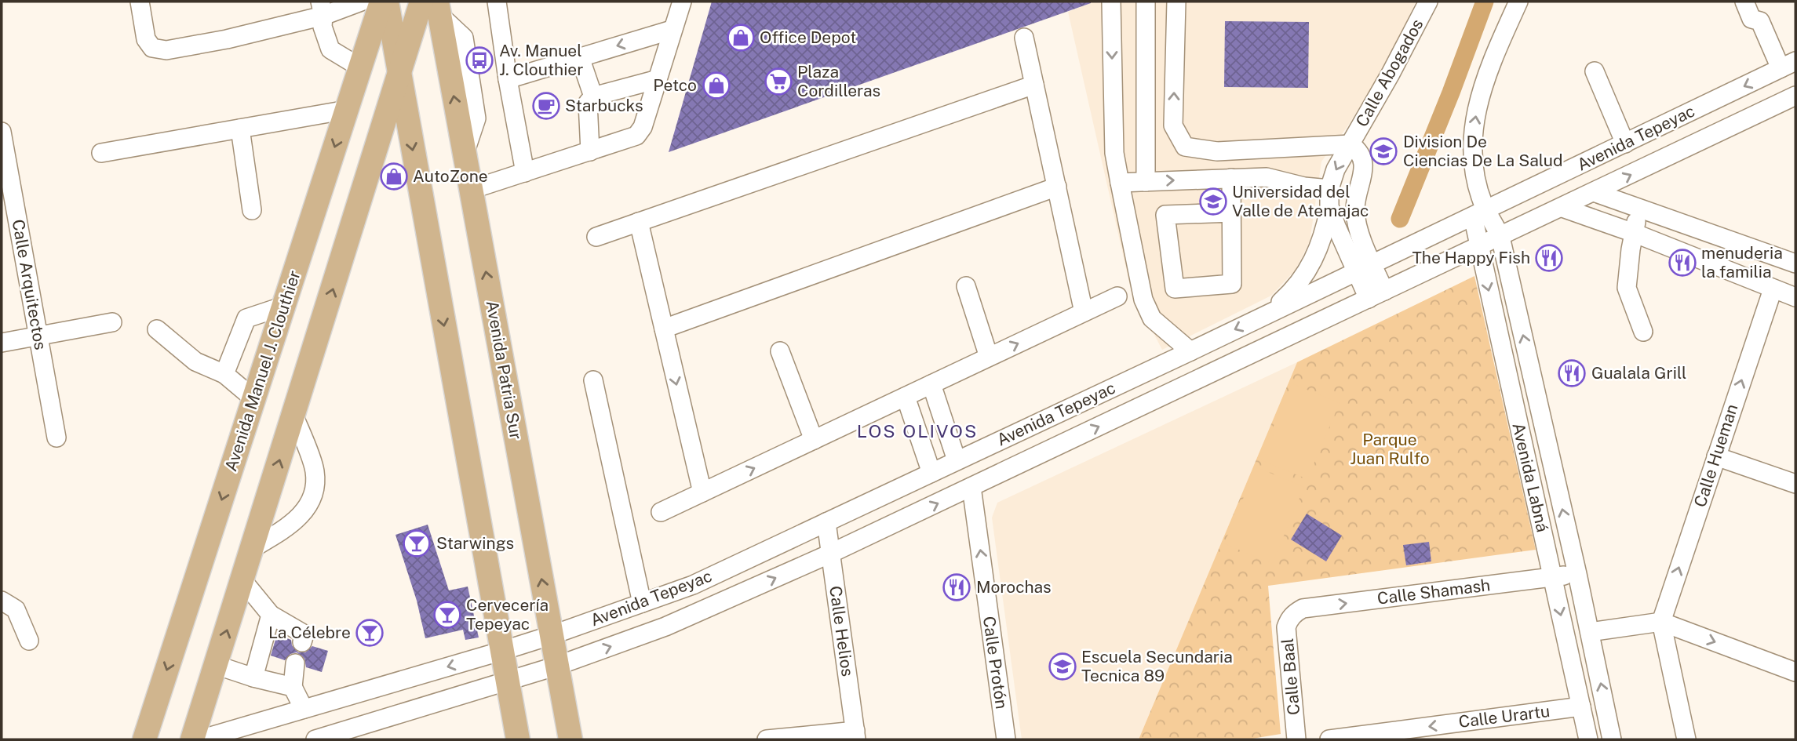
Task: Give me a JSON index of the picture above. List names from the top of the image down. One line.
{"streets":{"main road":["Avenida Patria Sur","Avenida Manuel J. Clouthier"],"street":["Calle Abogados","Avenida Tepeyac","Calle Arquitectos","Calle Hueman","Avenida Labná","Calle Shamash","Calle Helios","Calle Protón","Calle Baal","Calle Urartu"]},"crossings":[["Calle Abogados","Avenida Tepeyac"],["Avenida Tepeyac","Avenida Patria Sur"],["Avenida Tepeyac","Avenida Labná"],["Avenida Tepeyac","Calle Helios"],["Avenida Tepeyac","Calle Protón"],["Avenida Labná","Calle Shamash"],["Avenida Labná","Calle Urartu"],["Calle Shamash","Calle Baal"]],"one_way":["Calle Hueman","Calle Shamash","Calle Protón","Calle Urartu"],"districts":["LOS OLIVOS"],"parks":["Parque Juan Rulfo"],"places":{"shop":["Office Depot","Petco","AutoZone"],"bus stop":["Av. Manuel J. Clouthier"],"supermarket":["Plaza Cordilleras"],"cafe":["Starbucks"],"school or university":["Division De Ciencias De La Salud","Universidad del Valle de Atemajac","Escuela Secundaria Tecnica 89"],"restaurant":["The Happy Fish","menuderia la familia","Gualala Grill","Morochas"],"bar":["Starwings","Cervecería Tepeyac","La Célebre"]}}
